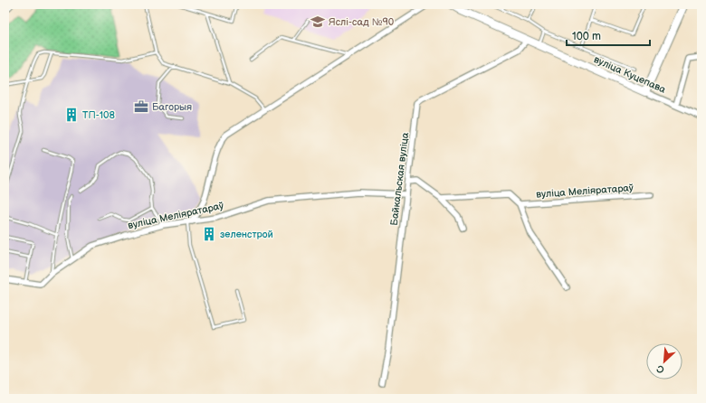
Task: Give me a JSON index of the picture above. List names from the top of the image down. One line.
{"streets":{"main road":["вуліца Куцепава"],"street":["Байкальская вуліца","вуліца Меліяратараў"]},"crossings":[["вуліца Куцепава","Байкальская вуліца"],["Байкальская вуліца","вуліца Меліяратараў"]],"places":{"school or university":["Яслі-сад №90"],"office":["Багорыя"],"building":["ТП-108","зеленстрой"]},"scale_bar":"100 m","north":"bottom left"}
